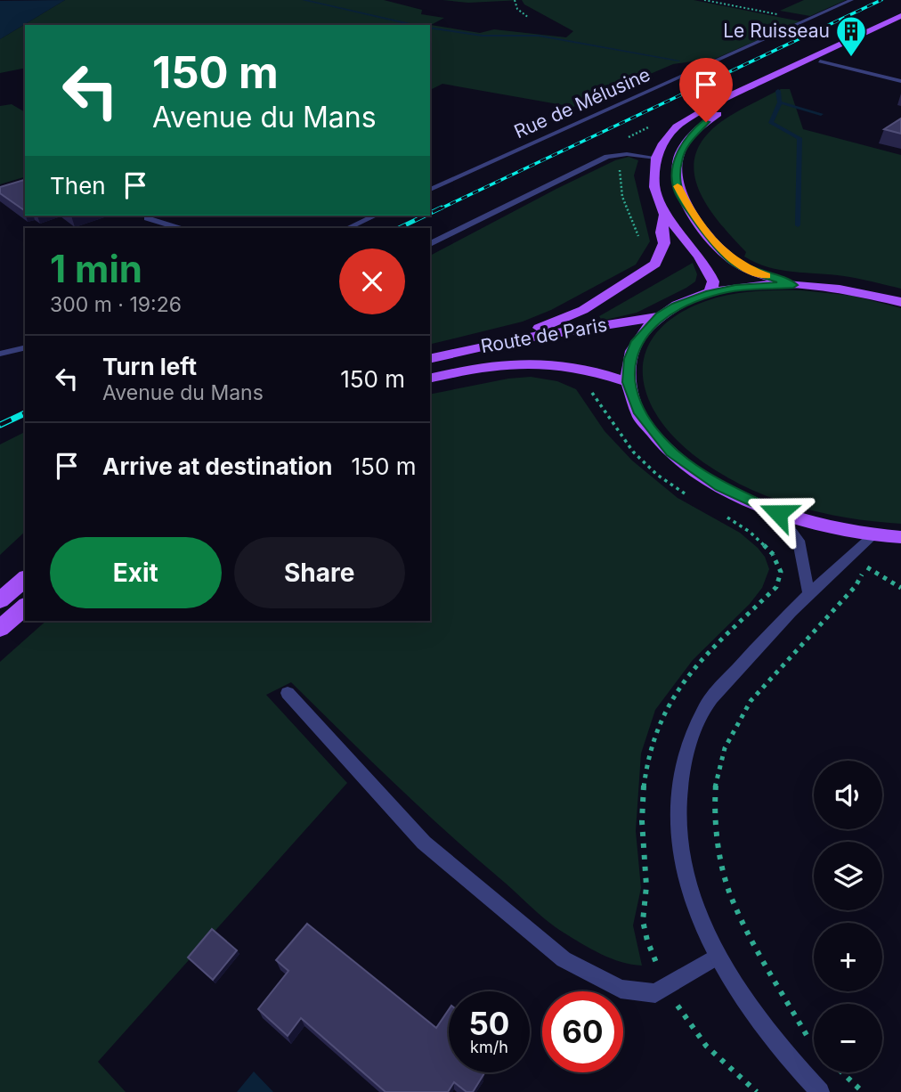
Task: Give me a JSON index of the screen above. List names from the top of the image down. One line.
{"streets":{"main road":["Route de Paris"],"street":["Rue de Mélusine"]},"places":{"building":["Le Ruisseau"]},"page":{"turn":["150 m","Avenue du Mans"],"then":"Then","heading":["1 min","300 m · 19:26"],"list":[{"name":"Turn left","note":"Avenue du Mans","value":"150 m"},{"name":"Arrive at destination","value":"150 m"}],"buttons":["Exit","Share"],"map_buttons":["+","−"],"speed":"50 km/h","limit":"60"}}
